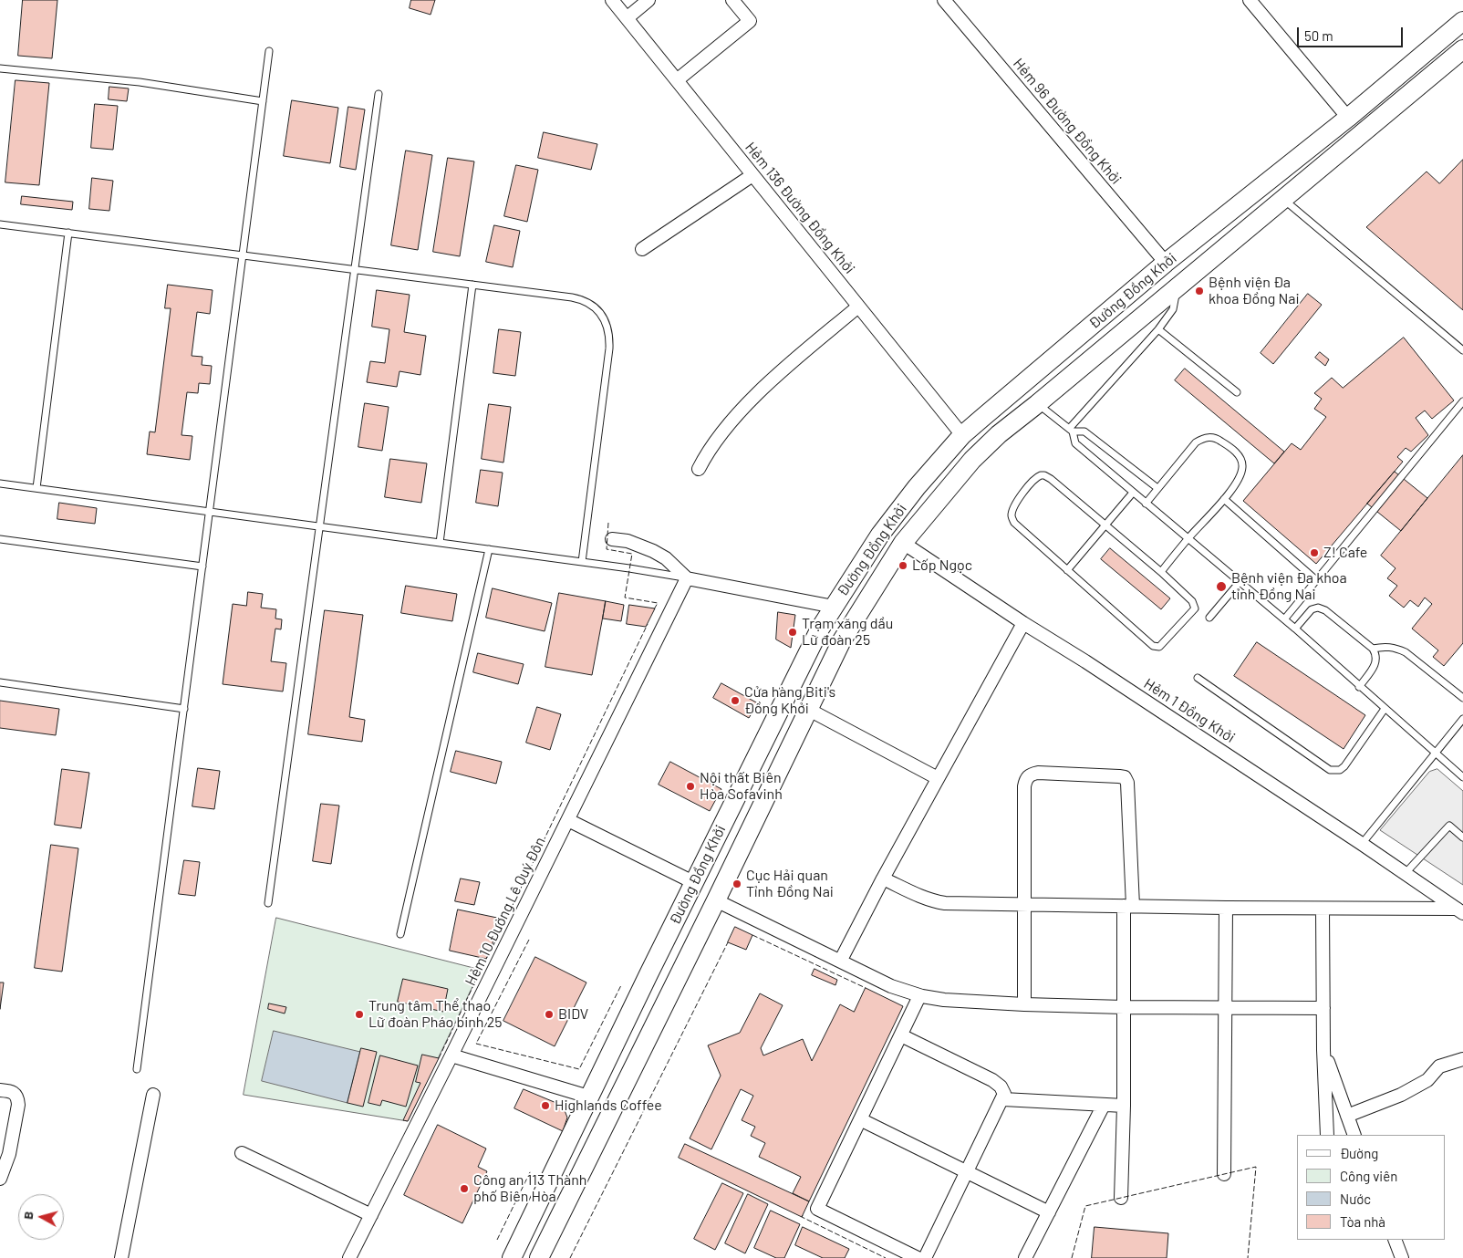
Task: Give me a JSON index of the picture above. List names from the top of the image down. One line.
{"streets":{"main road":["Đường Đồng Khởi"],"street":["Hẻm 96 Đường Đồng Khởi","Hẻm 136 Đường Đồng Khởi","Hẻm 1 Đồng Khởi","Hẻm 10 Đường Lê Quý Đôn"]},"crossings":[["Hẻm 96 Đường Đồng Khởi","Đường Đồng Khởi"],["Hẻm 136 Đường Đồng Khởi","Đường Đồng Khởi"],["Đường Đồng Khởi","Hẻm 1 Đồng Khởi"]],"places":["Bệnh viện Đa khoa Đồng Nai","Z! Cafe","Lốp Ngọc","Bệnh viện Đa khoa tỉnh Đồng Nai","Trạm xăng dầu Lữ đoàn 25","Cửa hàng Biti's Đồng Khởi","Nội thất Biên Hòa Sofavinh","Cục Hải quan Tỉnh Đồng Nai","Trung tâm Thể thao Lữ đoàn Pháo binh 25","BIDV","Highlands Coffee","Công an 113 Thành phố Biên Hòa"],"legend":["Đường","Công viên","Nước","Tòa nhà"],"scale_bar":"50 m","north":"left"}
